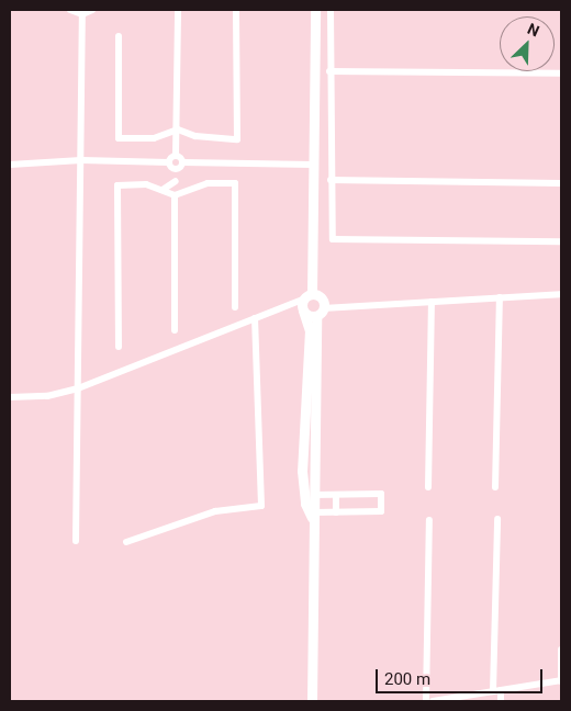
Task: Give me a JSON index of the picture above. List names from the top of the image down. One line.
{"scale_bar":"200 m","north":"top right"}
